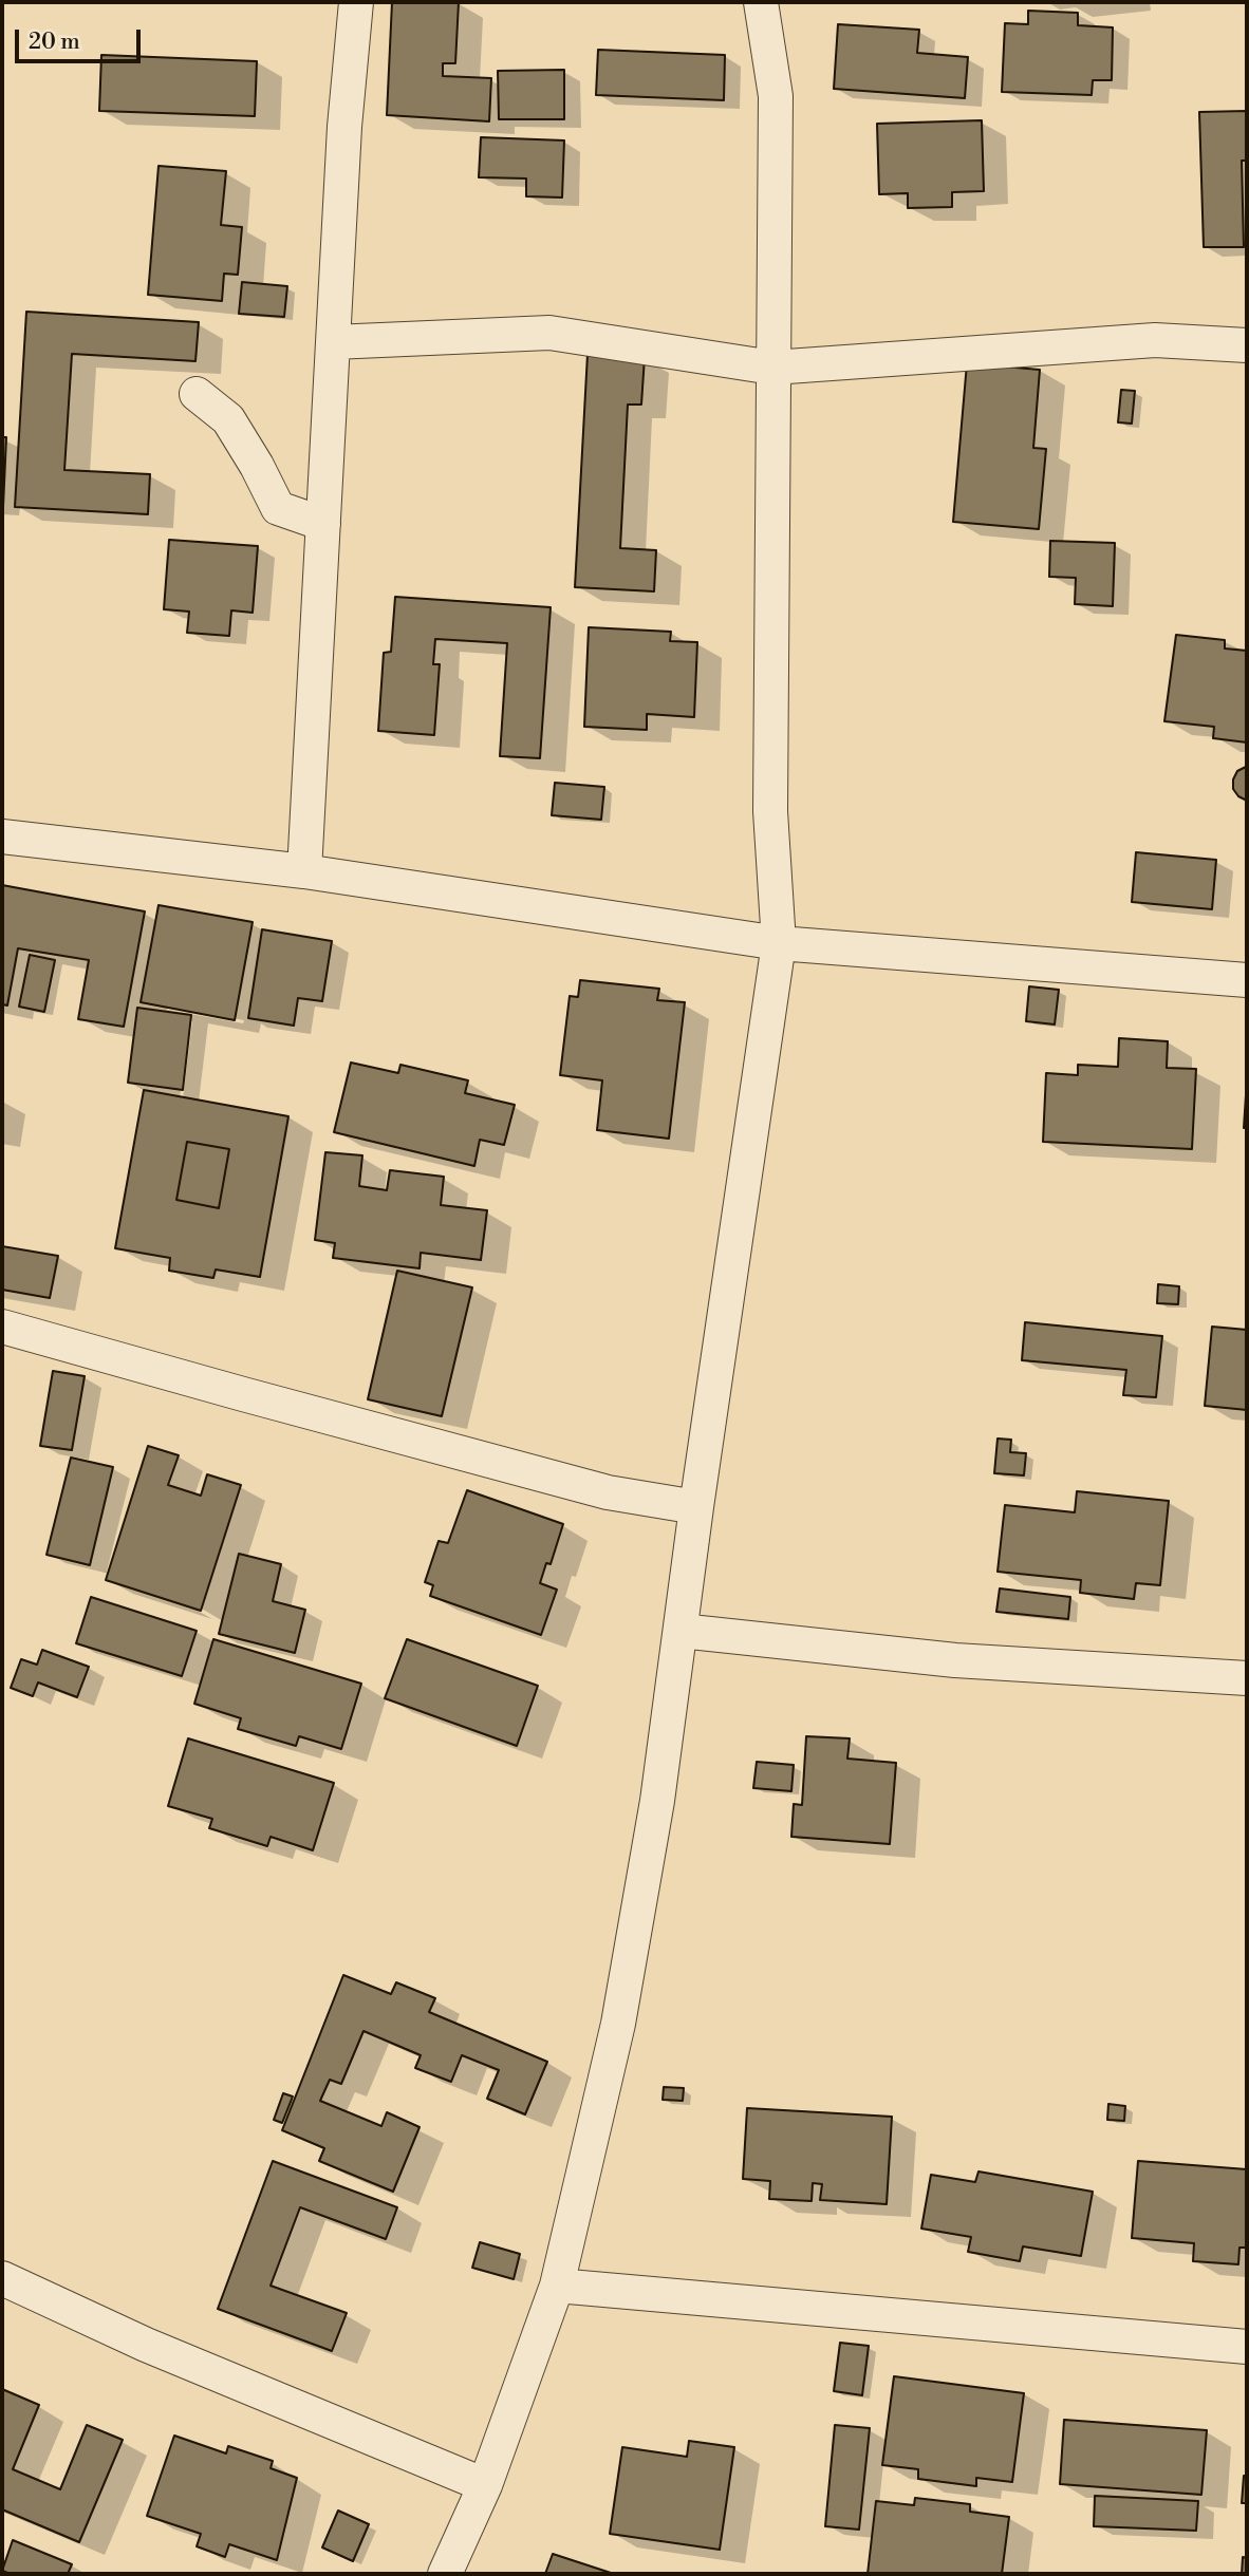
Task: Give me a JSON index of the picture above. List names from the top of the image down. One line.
{"scale_bar":"20 m"}
